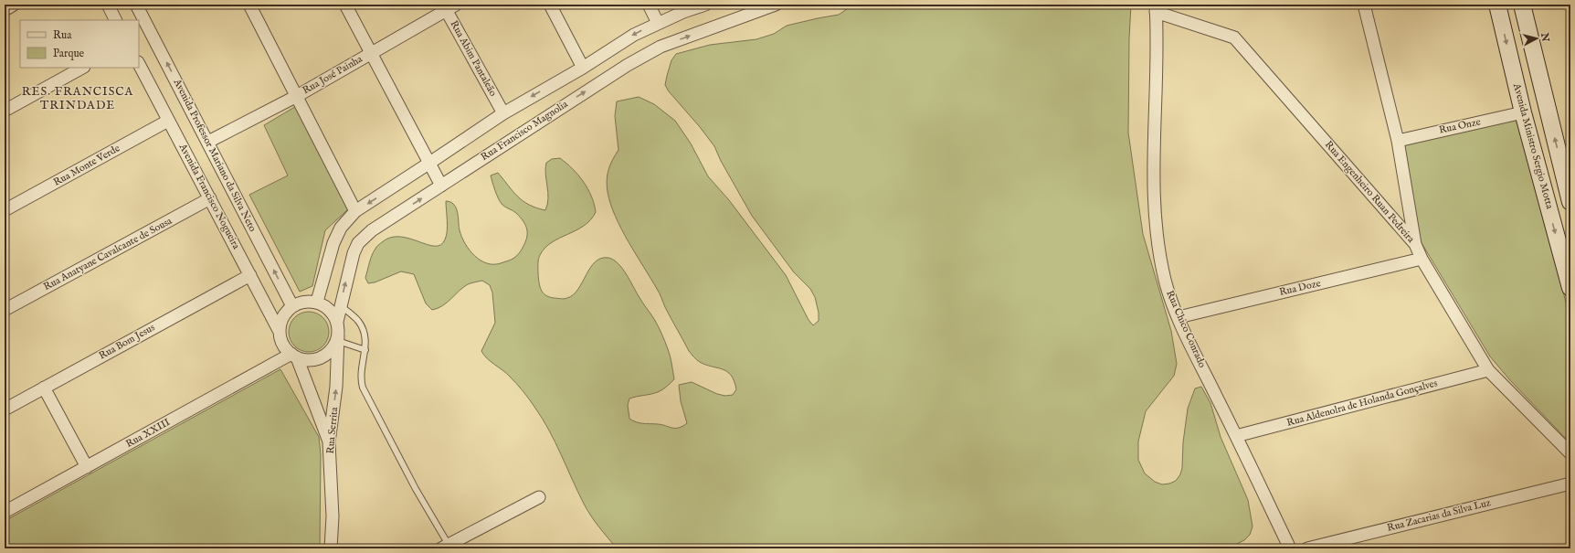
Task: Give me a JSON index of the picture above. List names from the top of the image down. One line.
{"streets":{"street":["Rua Abim Pantaleão","Rua José Painha","Rua Onze","Rua Francisco Magnolia","Avenida Ministro Sergio Motta","Avenida Professor Mariano da Silva Neto","Rua Monte Verde","Rua Engenheiro Ruan Pedreira","Avenida Francisco Nogueira","Rua Anatyane Cavalcante de Sousa","Rua Doze","Rua Chico Conrado","Rua Bom Jesus","Rua Aldenolra de Holanda Gonçalves","Rua Serrita","Rua XXIII","Rua Zacarias da Silva Luz"]},"crossings":[["Rua Abim Pantaleão","Rua José Painha"],["Rua José Painha","Avenida Professor Mariano da Silva Neto"],["Rua Onze","Avenida Ministro Sergio Motta"],["Rua Francisco Magnolia","Avenida Professor Mariano da Silva Neto"],["Rua Francisco Magnolia","Avenida Francisco Nogueira"],["Rua Francisco Magnolia","Rua Serrita"],["Rua Francisco Magnolia","Rua XXIII"],["Avenida Professor Mariano da Silva Neto","Avenida Francisco Nogueira"],["Avenida Professor Mariano da Silva Neto","Rua Serrita"],["Avenida Professor Mariano da Silva Neto","Rua XXIII"],["Rua Monte Verde","Avenida Francisco Nogueira"],["Rua Engenheiro Ruan Pedreira","Rua Doze"],["Rua Engenheiro Ruan Pedreira","Rua Chico Conrado"],["Rua Engenheiro Ruan Pedreira","Rua Aldenolra de Holanda Gonçalves"],["Avenida Francisco Nogueira","Rua Anatyane Cavalcante de Sousa"],["Avenida Francisco Nogueira","Rua Bom Jesus"],["Avenida Francisco Nogueira","Rua Serrita"],["Avenida Francisco Nogueira","Rua XXIII"],["Rua Doze","Rua Chico Conrado"],["Rua Chico Conrado","Rua Aldenolra de Holanda Gonçalves"],["Rua Serrita","Rua XXIII"]],"one_way":["Rua Serrita"],"districts":["RES. FRANCISCA TRINDADE"],"legend":["Rua","Parque"],"north":"right"}
